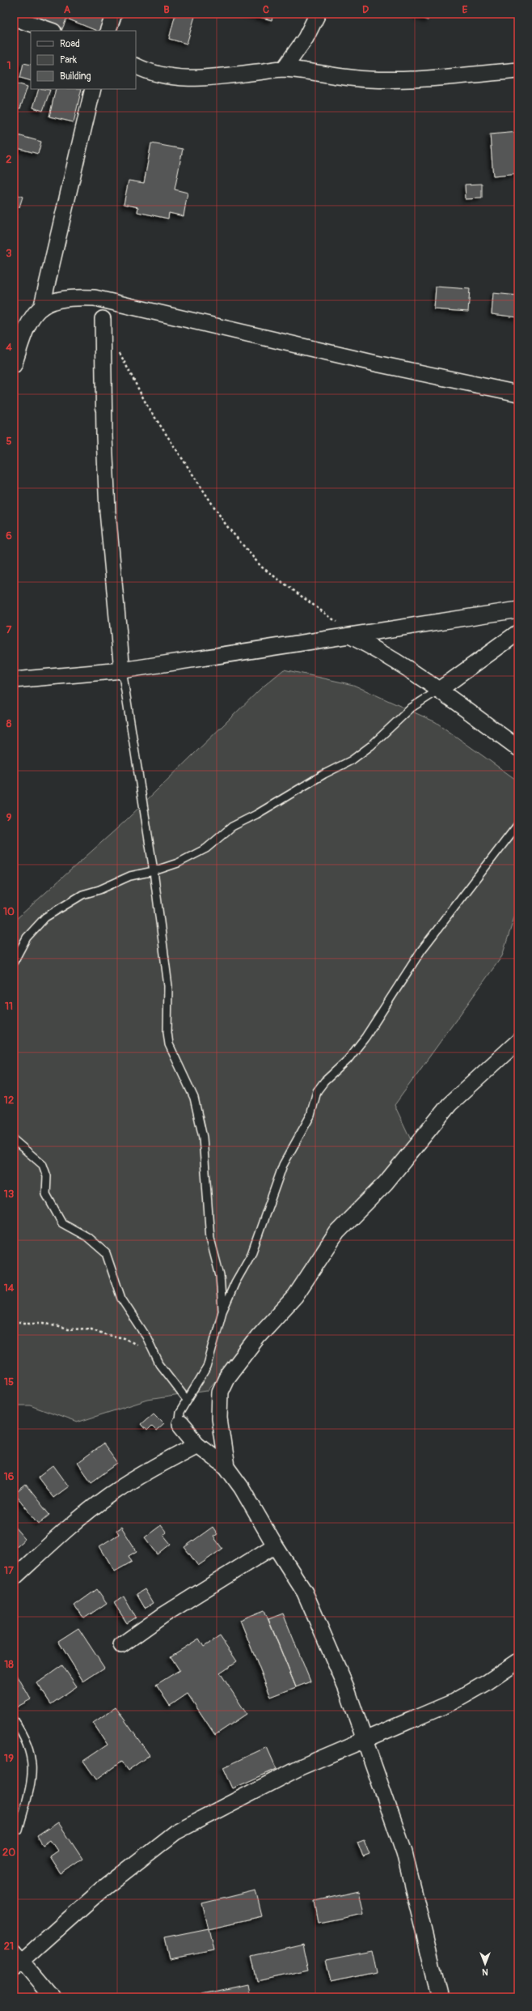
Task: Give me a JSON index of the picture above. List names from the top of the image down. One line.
{"legend":["Road","Park","Building"],"north":"bottom","grid":{"columns":["A","B","C","D","E"],"rows":["1","2","3","4","5","6","7","8","9","10","11","12","13","14","15","16","17","18","19","20","21"]}}
